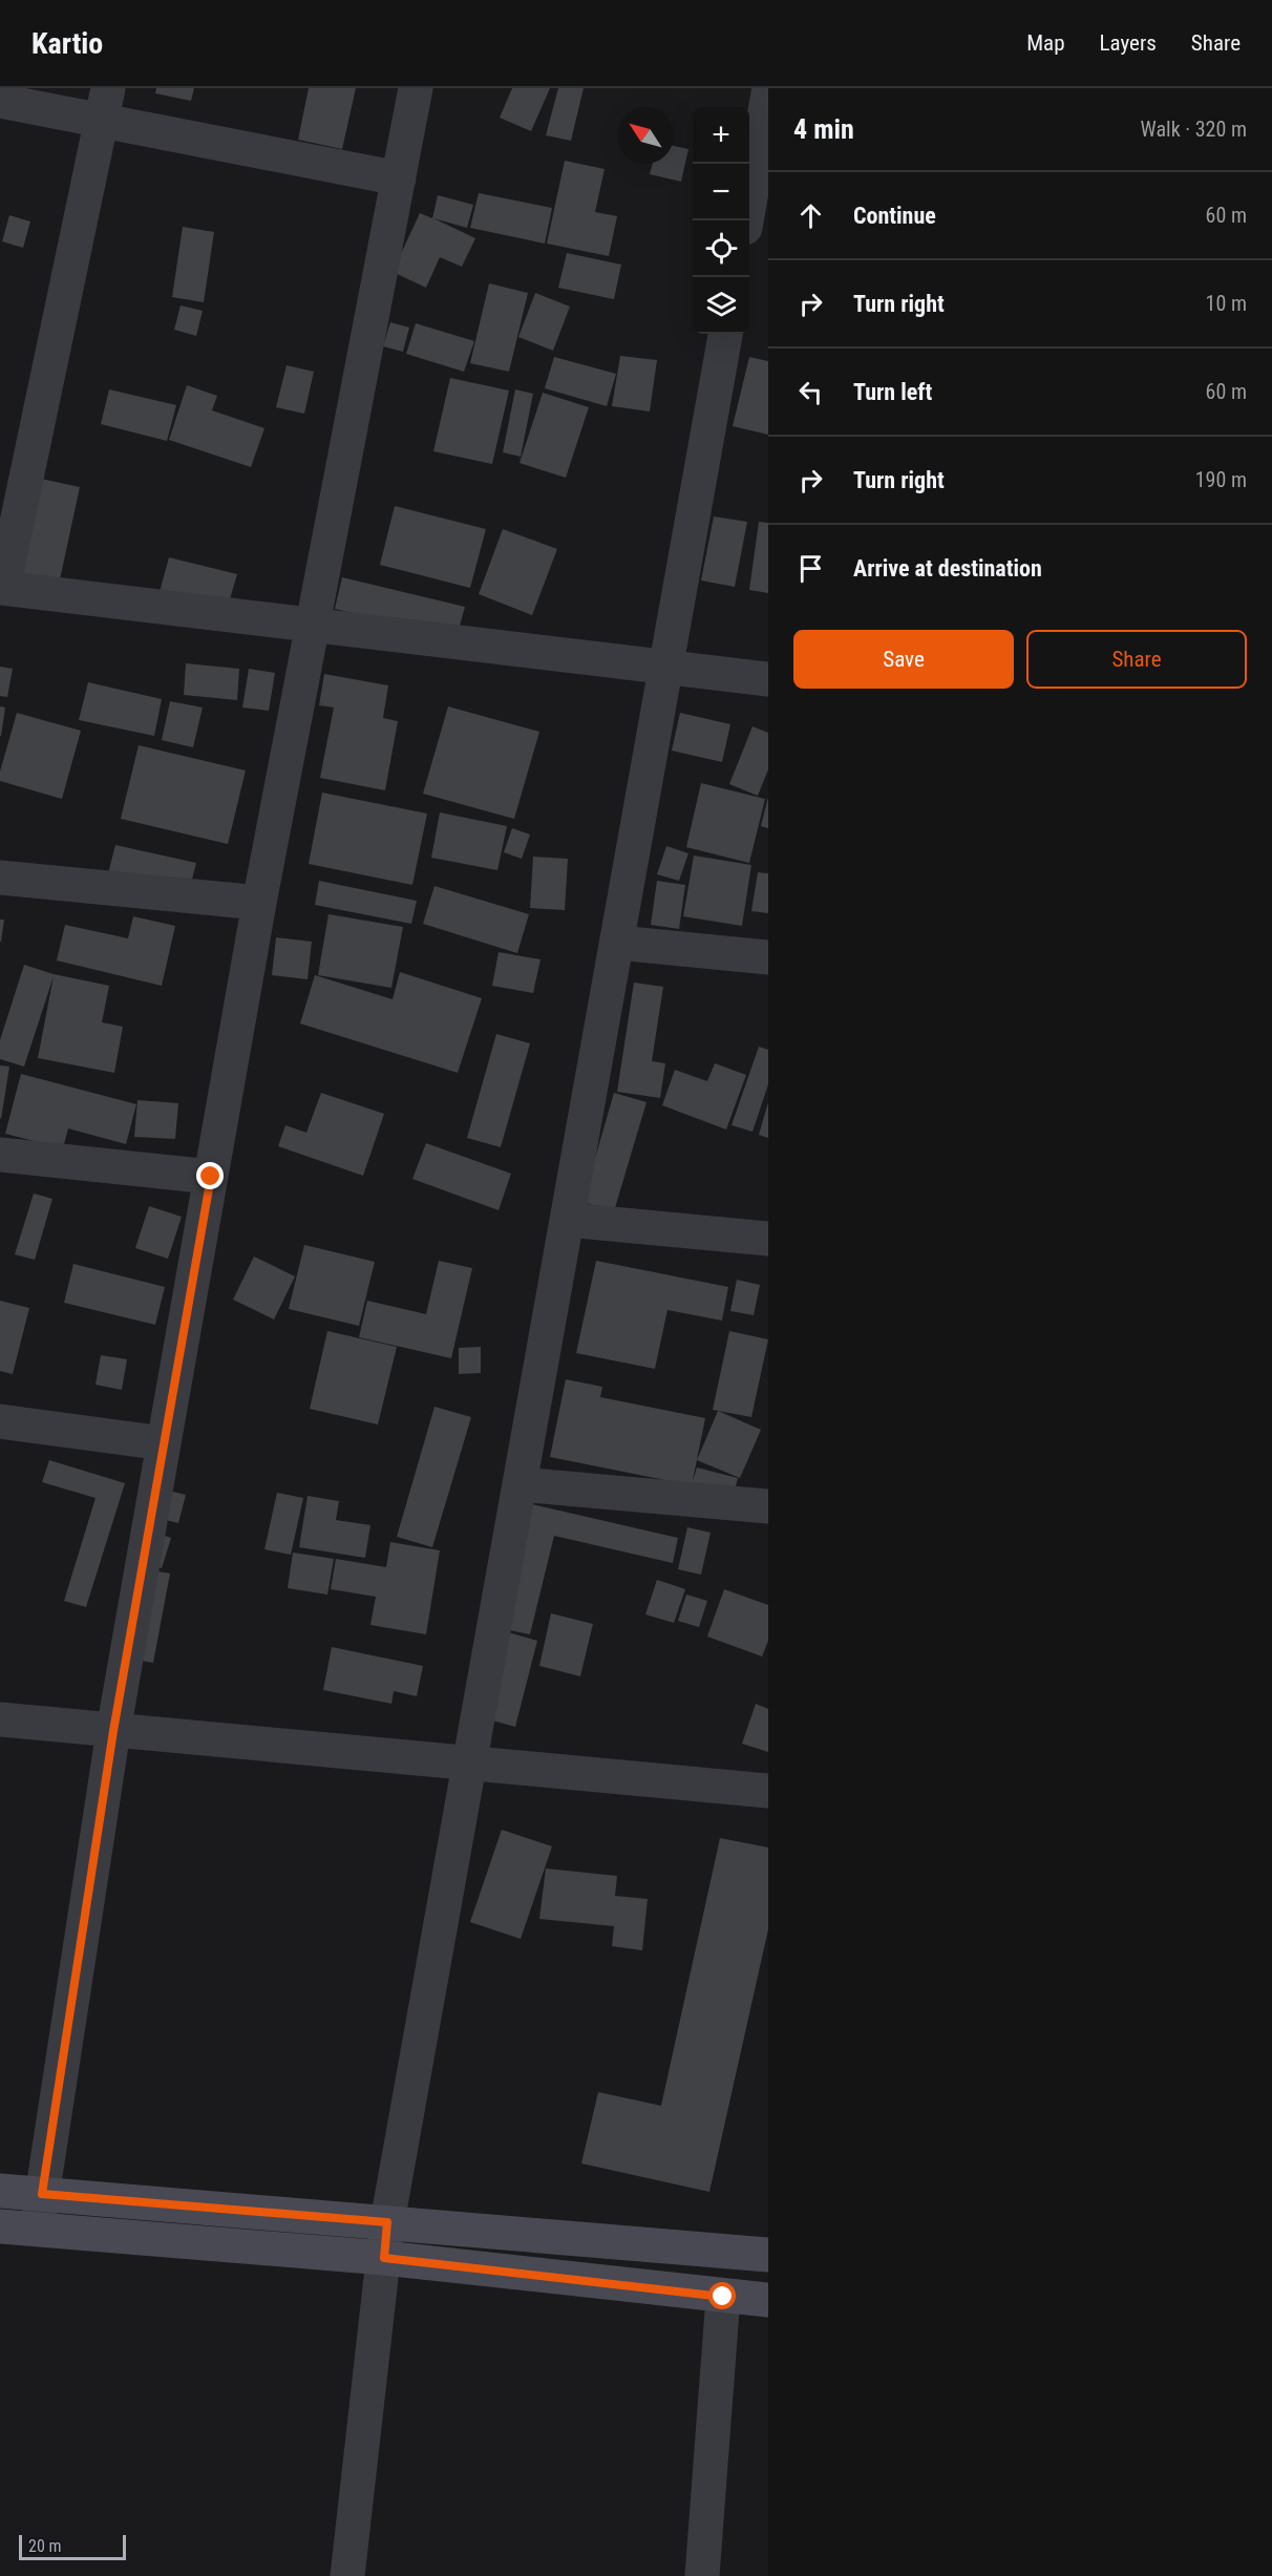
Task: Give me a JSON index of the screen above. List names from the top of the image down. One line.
{"scale_bar":"20 m","north":"top left","page":{"header":"Kartio","nav":["Map","Layers","Share"],"heading":["4 min","Walk · 320 m"],"map_buttons":["+","−"],"list":[["Continue","60 m"],["Turn right","10 m"],["Turn left","60 m"],["Turn right","190 m"],"Arrive at destination"],"buttons":["Save","Share"],"scale":"20 m"}}
